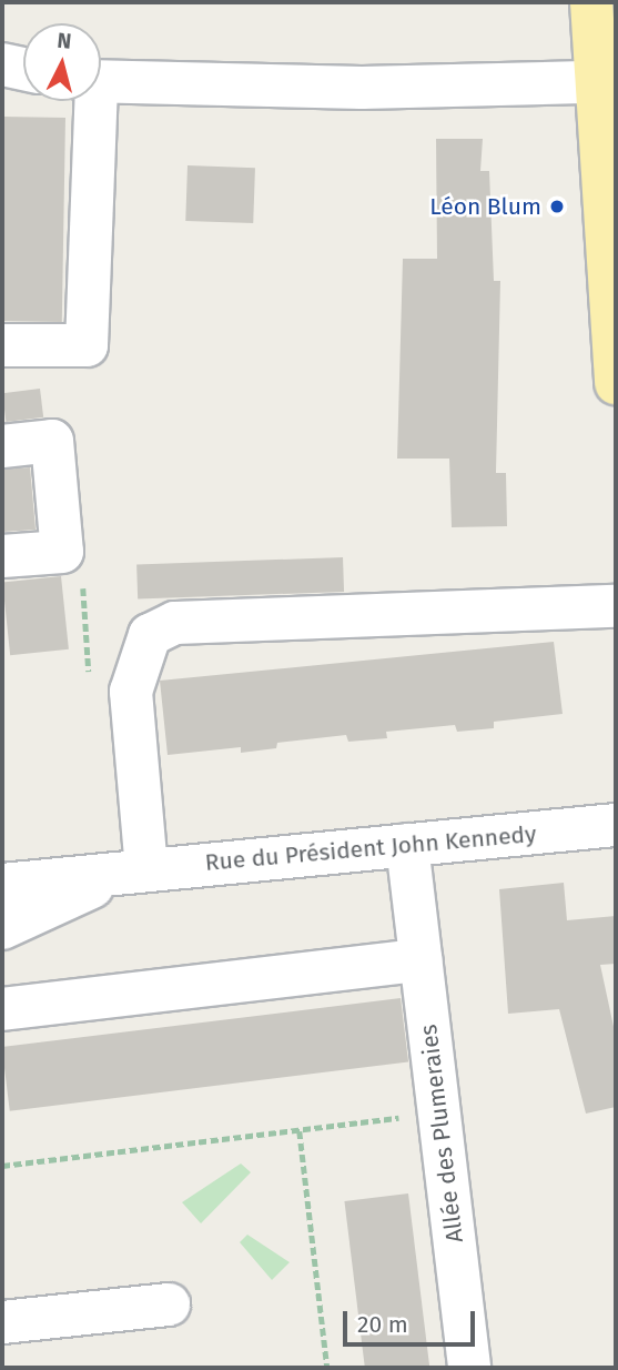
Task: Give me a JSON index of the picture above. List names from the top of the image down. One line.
{"streets":{"street":["Rue du Président John Kennedy","Allée des Plumeraies"]},"crossings":[["Rue du Président John Kennedy","Allée des Plumeraies"]],"places":["Léon Blum"],"scale_bar":"20 m","north":"top"}
